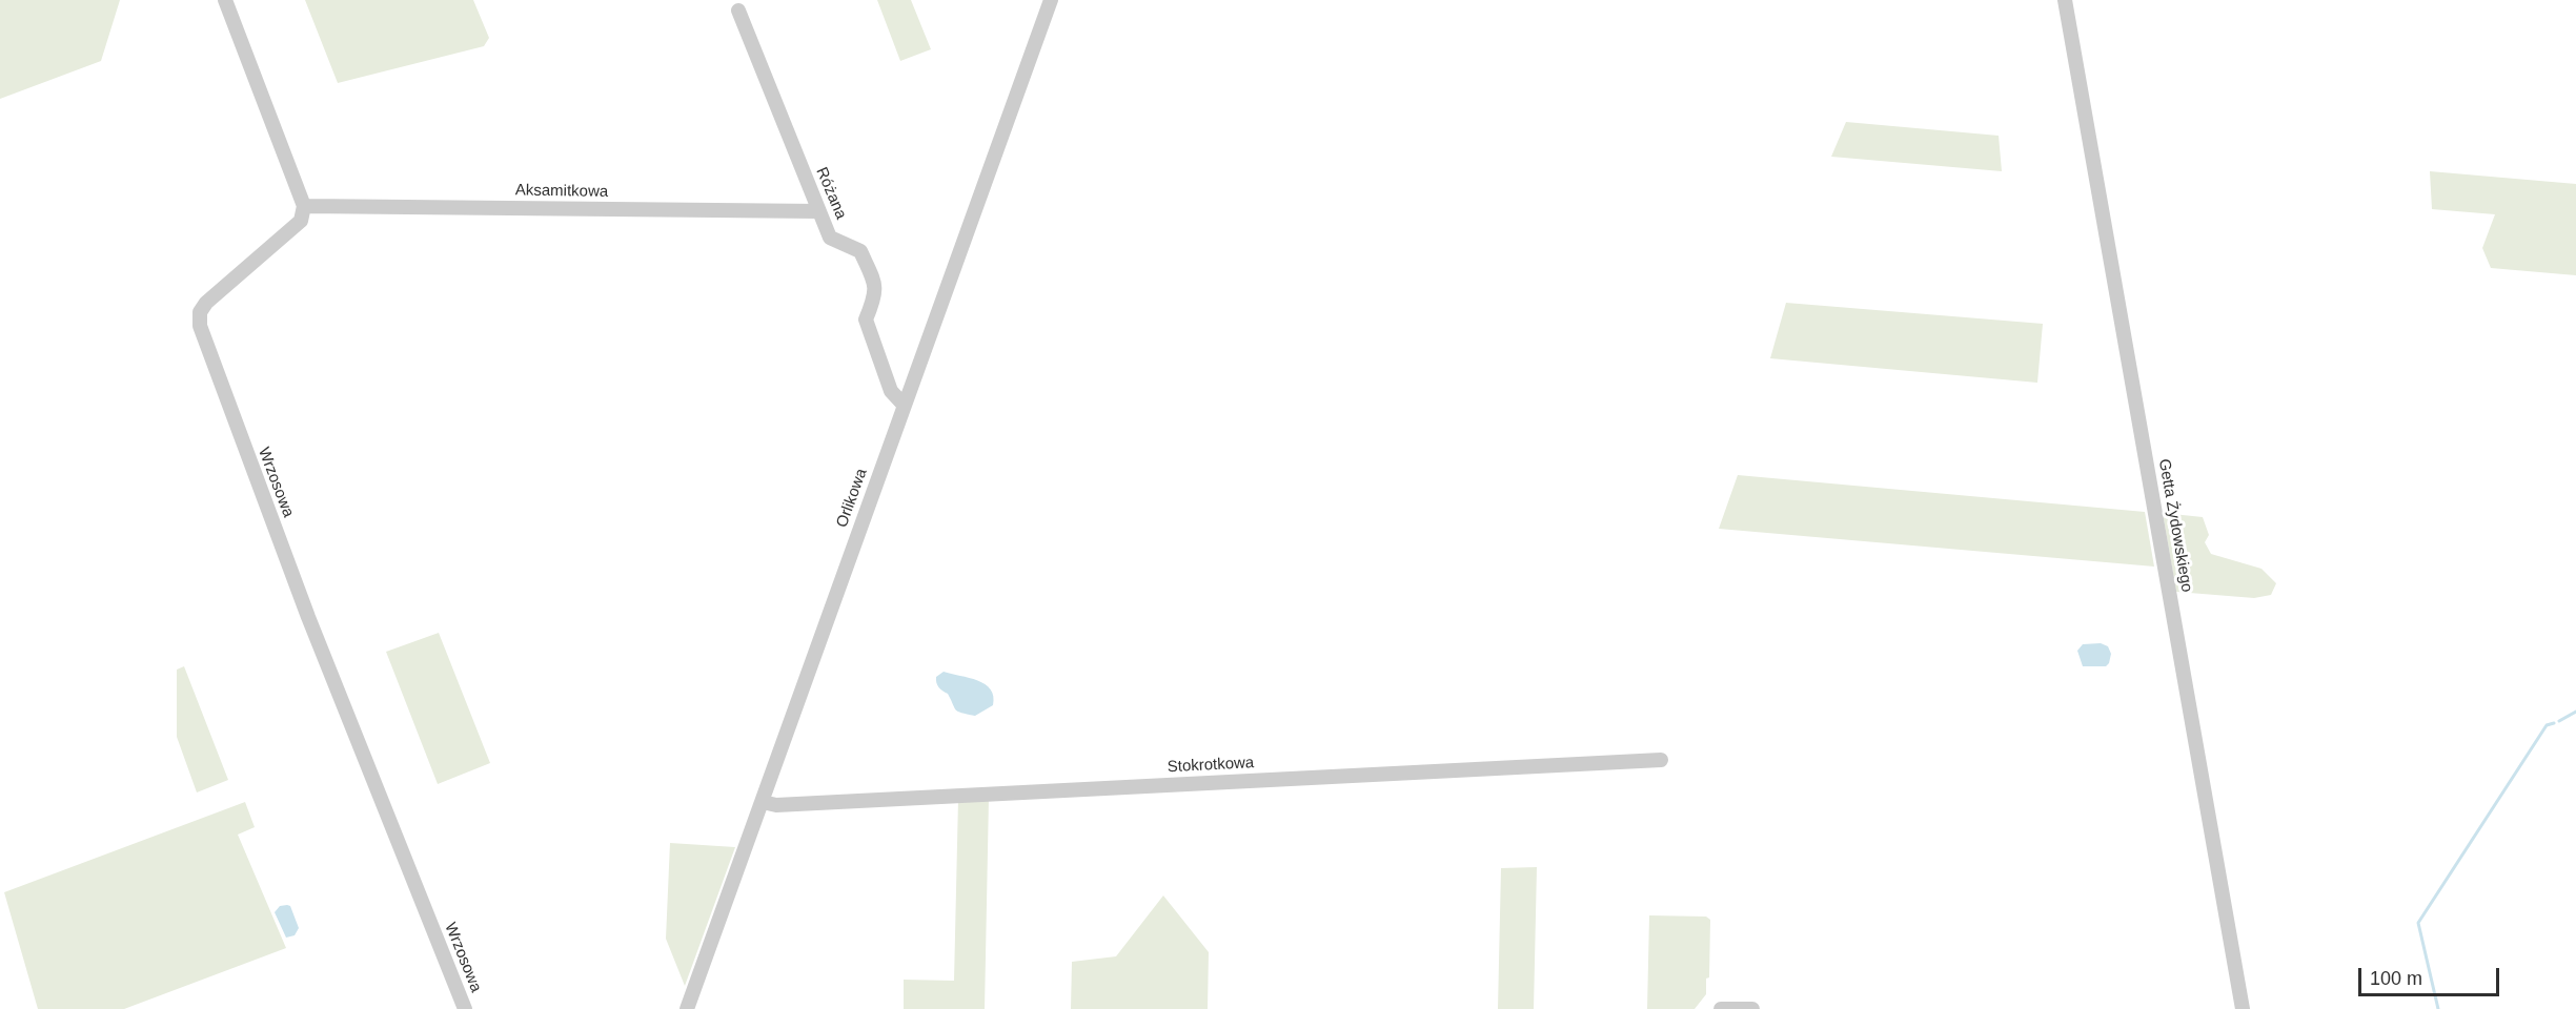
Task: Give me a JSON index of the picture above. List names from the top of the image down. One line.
{"streets":{"street":["Aksamitkowa","Różana","Wrzosowa","Orlikowa","Getta Żydowskiego","Stokrotkowa"]},"crossings":[["Aksamitkowa","Różana"],["Aksamitkowa","Wrzosowa"],["Różana","Orlikowa"],["Orlikowa","Stokrotkowa"]],"scale_bar":"100 m"}
